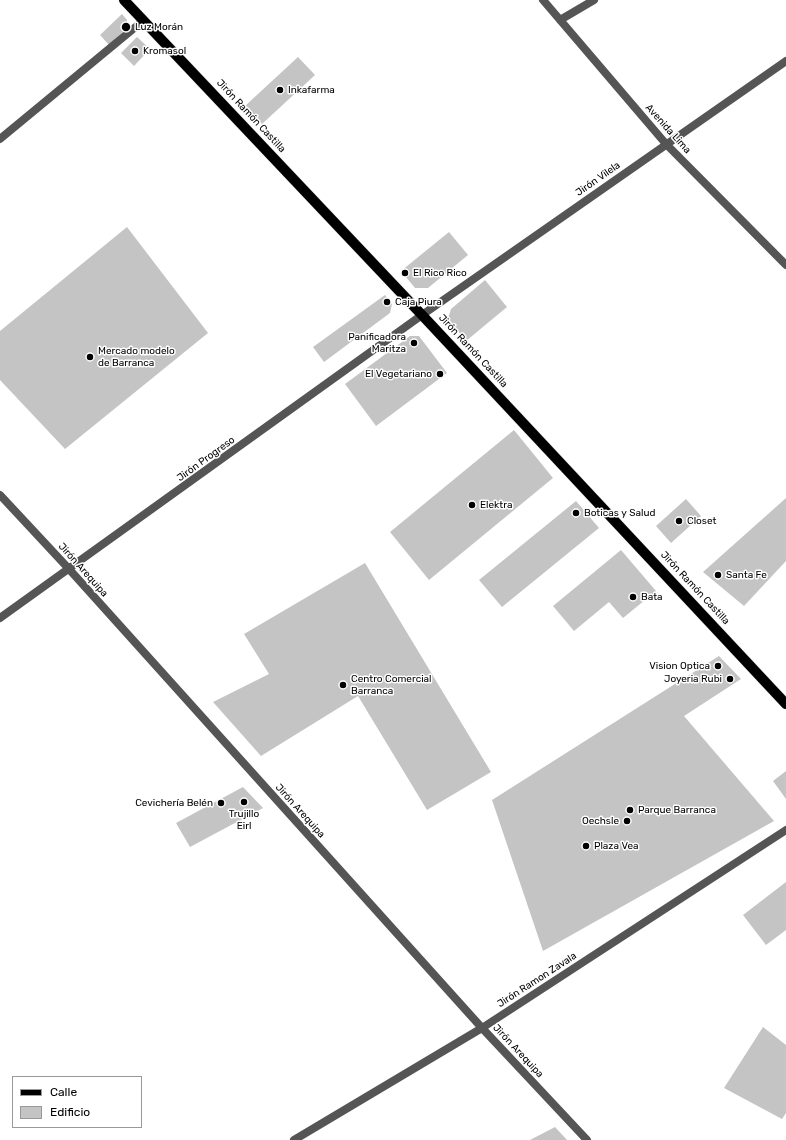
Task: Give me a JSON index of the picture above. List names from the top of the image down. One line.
{"streets":{"main road":["Jirón Ramón Castilla"],"street":["Avenida Lima","Jirón Vilela","Jirón Progreso","Jirón Arequipa","Jirón Ramon Zavala"]},"crossings":[["Jirón Ramón Castilla","Jirón Vilela"],["Jirón Ramón Castilla","Jirón Progreso"],["Avenida Lima","Jirón Vilela"],["Jirón Vilela","Jirón Progreso"],["Jirón Progreso","Jirón Arequipa"],["Jirón Arequipa","Jirón Ramon Zavala"]],"places":["Luz Morán","Kromasol","Inkafarma","El Rico Rico","Caja Piura","Panificadora Maritza","Mercado modelo de Barranca","El Vegetariano","Elektra","Boticas y Salud","Closet","Santa Fe","Bata","Vision Optica","Joyeria Rubi","Centro Comercial Barranca","Trujillo Eirl","Cevichería Belén","Parque Barranca","Oechsle","Plaza Vea"],"legend":["Calle","Edificio"]}
